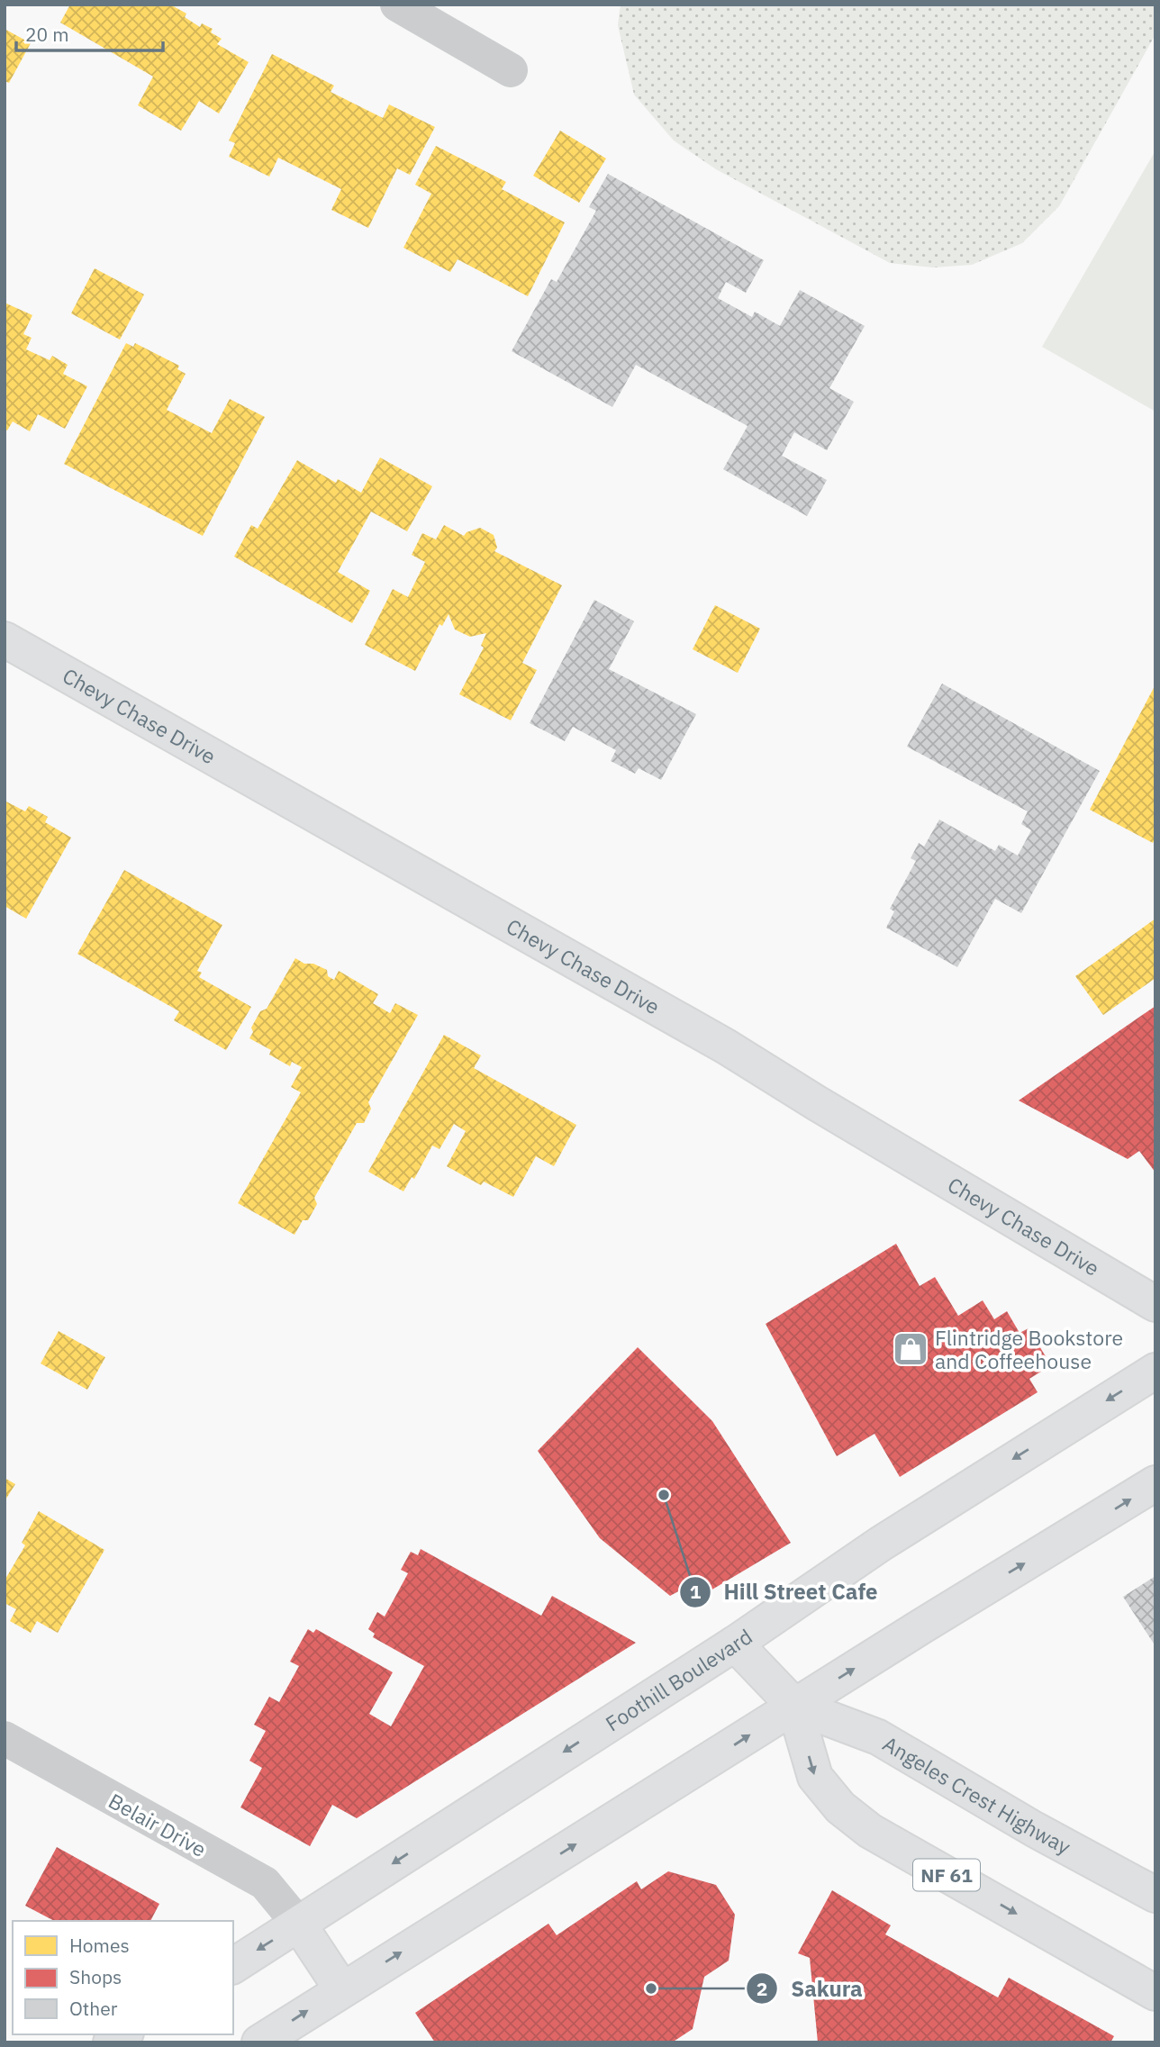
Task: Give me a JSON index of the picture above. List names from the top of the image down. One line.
{"streets":{"main road":["Chevy Chase Drive","Foothill Boulevard","Angeles Crest Highway","NF 61"],"street":["Belair Drive"]},"crossings":[["Foothill Boulevard","Angeles Crest Highway"],["Foothill Boulevard","Belair Drive"]],"places":{"shop":["Flintridge Bookstore and Coffeehouse"],"other":["Hill Street Cafe","Sakura"]},"legend":["Homes","Shops","Other"],"scale_bar":"20 m"}
